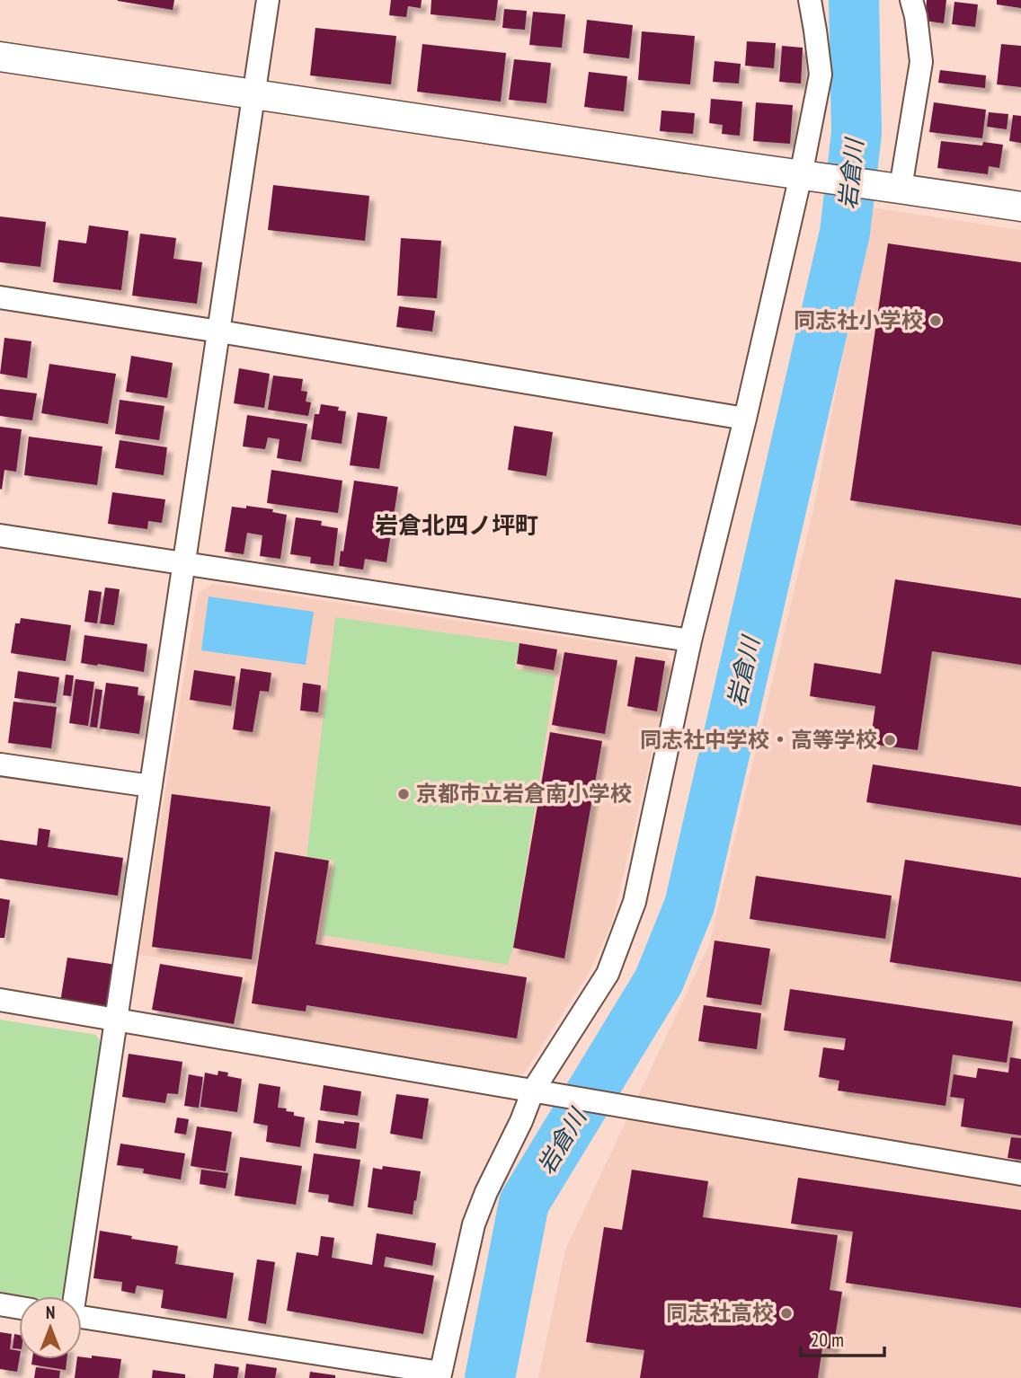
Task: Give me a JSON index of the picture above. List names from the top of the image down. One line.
{"districts":["岩倉北四ノ坪町"],"water":["岩倉川"],"places":["同志社小学校","同志社中学校・高等学校","京都市立岩倉南小学校","同志社高校"],"scale_bar":"20 m","north":"top"}
